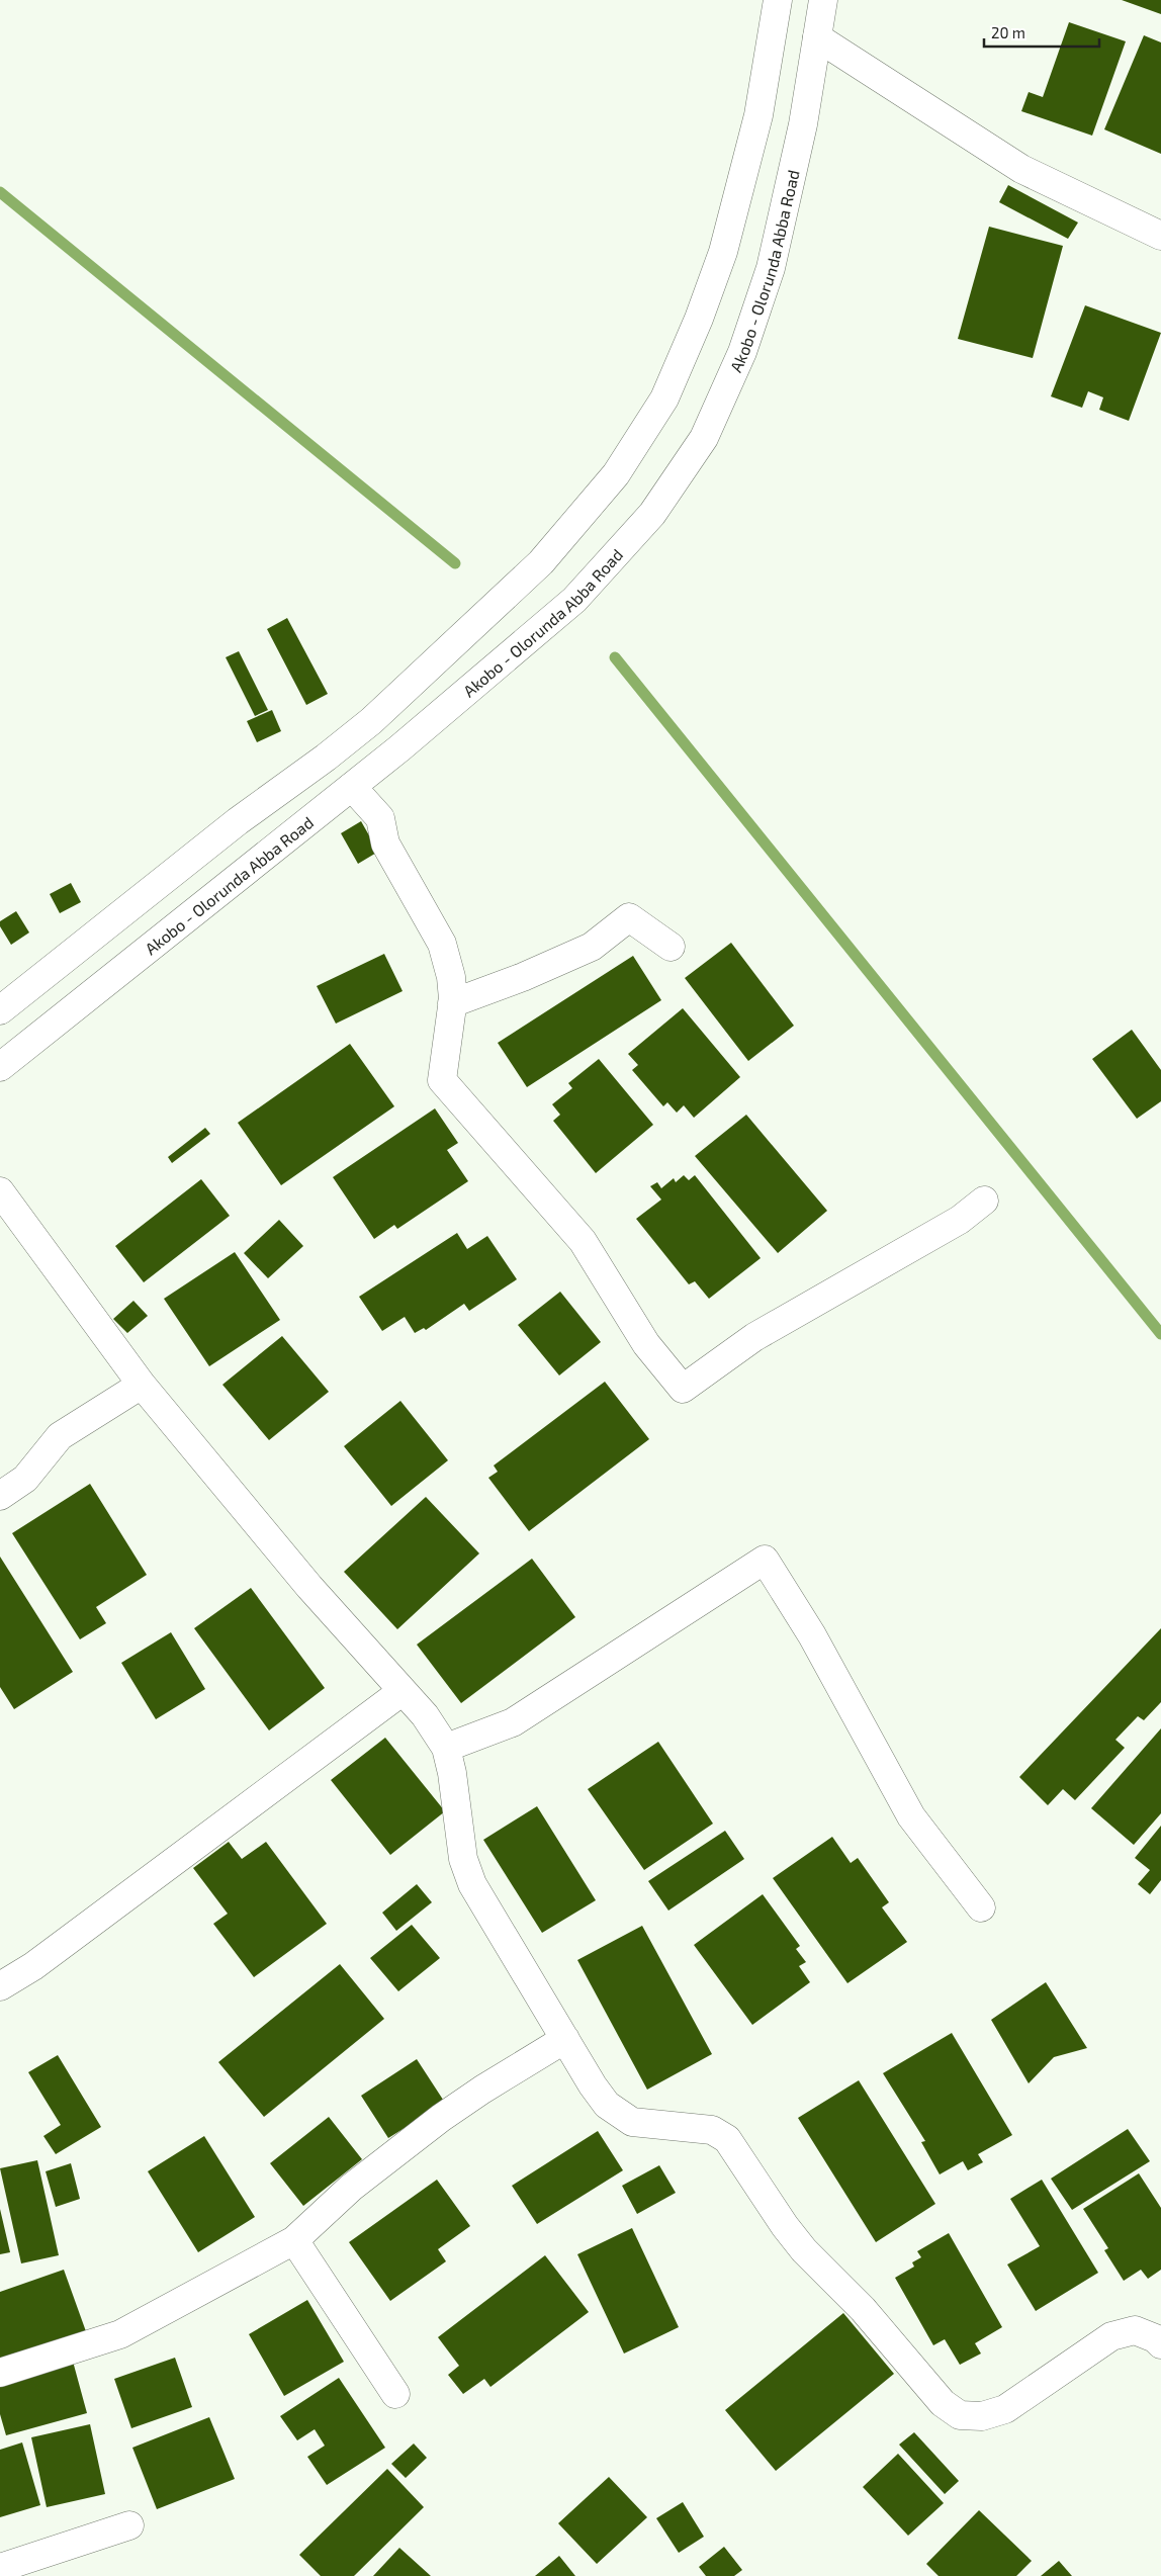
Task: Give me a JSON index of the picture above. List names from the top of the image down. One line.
{"streets":{"street":["Akobo - Olorunda Abba Road"]},"scale_bar":"20 m"}
